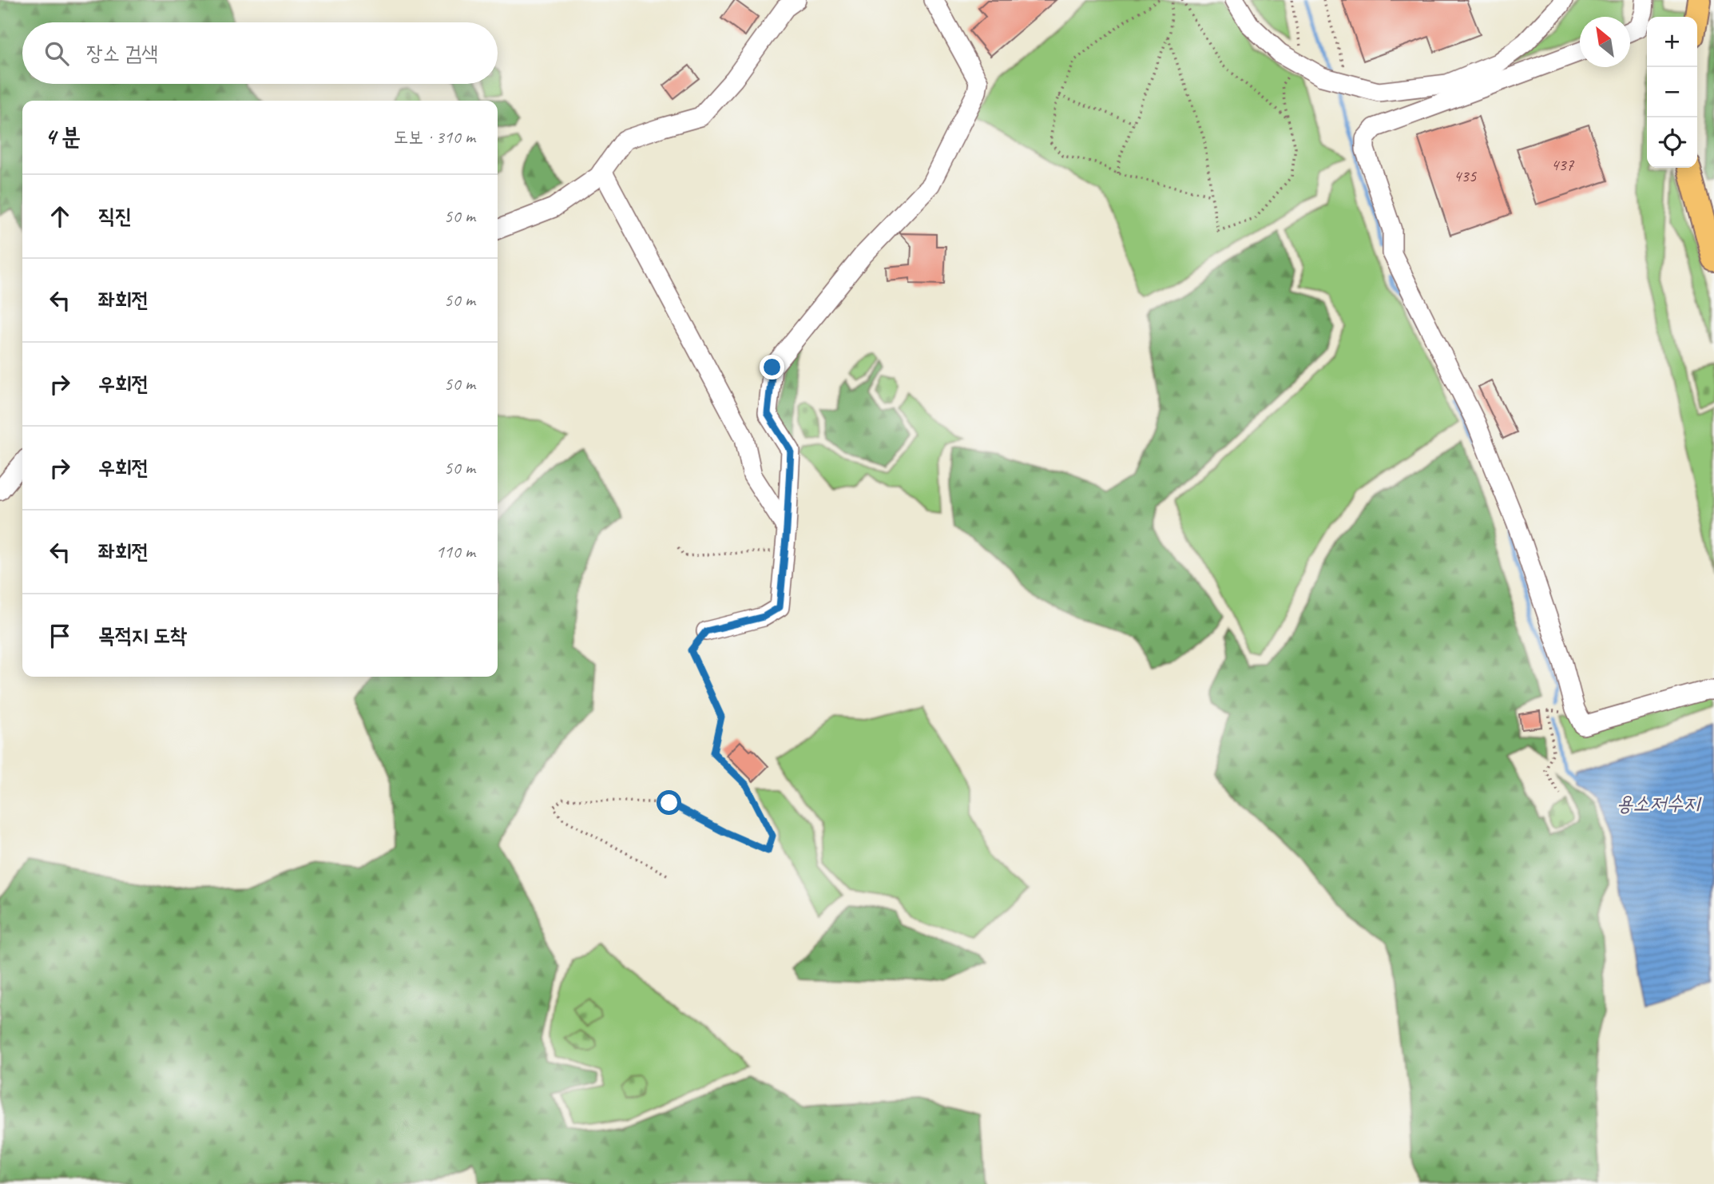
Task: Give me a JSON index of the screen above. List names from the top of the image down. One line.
{"water":["용소저수지"],"house_numbers":["437","435"],"north":"top left","page":{"map_buttons":["+","−"],"search":"장소 검색","heading":["4 분","도보 · 310 m"],"list":[["직진","50 m"],["좌회전","50 m"],["우회전","50 m"],["우회전","50 m"],["좌회전","110 m"],"목적지 도착"]}}
